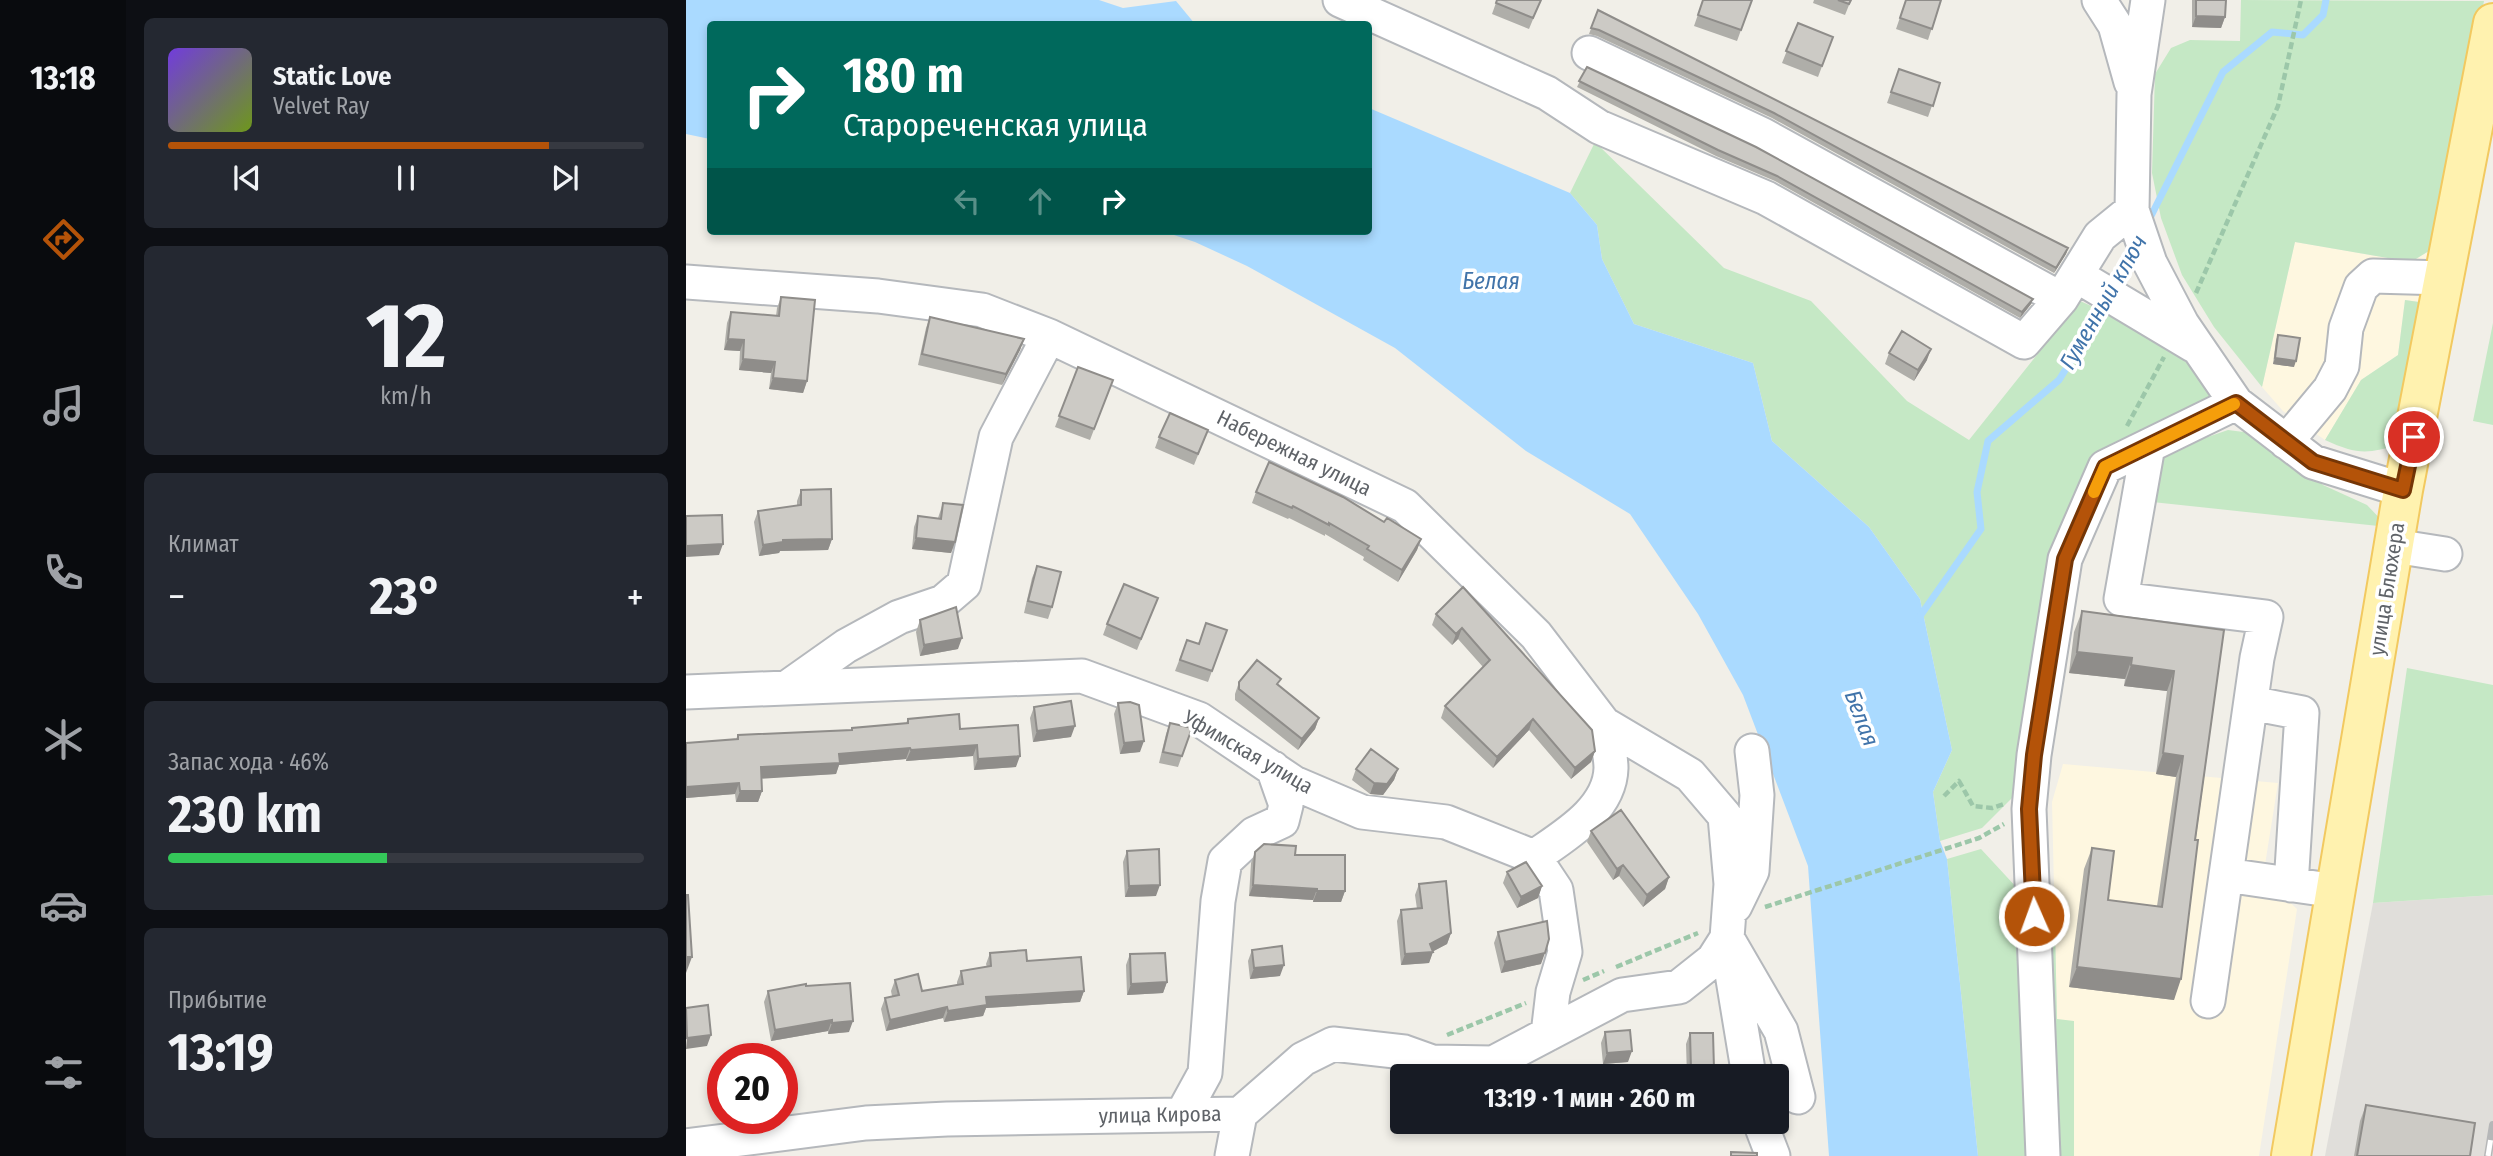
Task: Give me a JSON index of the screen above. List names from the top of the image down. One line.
{"streets":{"main road":["улица Блюхера"],"street":["Набережная улица","Уфимская улица","улица Кирова"]},"crossings":[["Набережная улица","улица Кирова"]],"water":["Белая","Гуменный ключ"],"page":{"tabs":"13:18","turn":["180 m","Старореченская улица"],"song":["Static Love","Velvet Ray"],"tile":[["12","km/h"],"Климат",["Запас хода · 46%","230 km"],["Прибытие","13:19"]],"heat":["−","23°","+"],"limit":"20","trip":"13:19 · 1 мин · 260 m"}}
